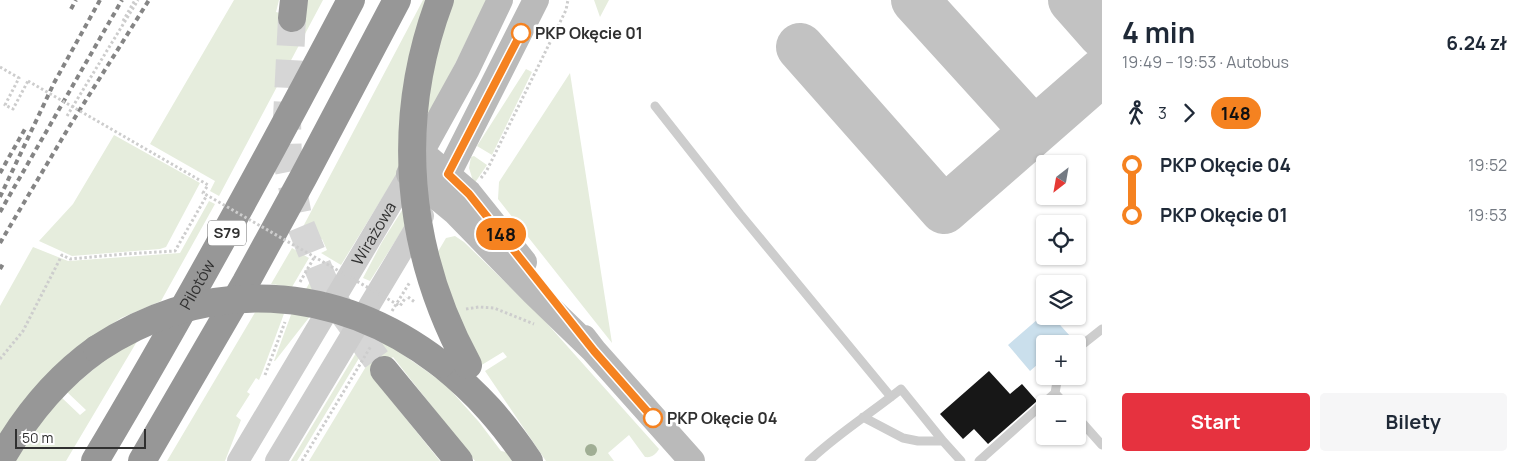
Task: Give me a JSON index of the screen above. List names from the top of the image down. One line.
{"streets":{"highway":["S79","Pilotów"],"main road":["Wirażowa"]},"places":["PKP Okęcie 01","PKP Okęcie 04"],"lines":["bus line 148"],"scale_bar":"50 m","north":"bottom left","page":{"on_map":"148","heading":["4 min","19:49 – 19:53 · Autobus","6.24 zł"],"legs":["3","148"],"list":[{"name":"PKP Okęcie 04","value":"19:52"},{"name":"PKP Okęcie 01","value":"19:53"}],"map_buttons":["+","−"],"buttons":["Start","Bilety"],"scale":"50 m"}}
